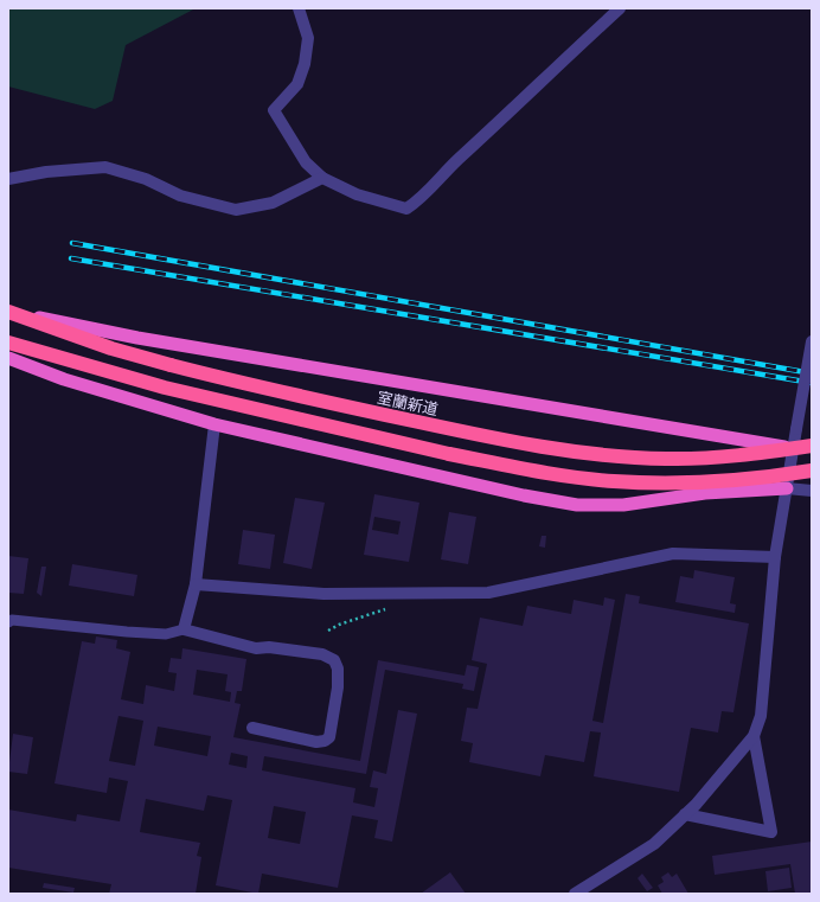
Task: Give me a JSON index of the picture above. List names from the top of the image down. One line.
{"streets":{"highway":["室蘭新道"]}}
